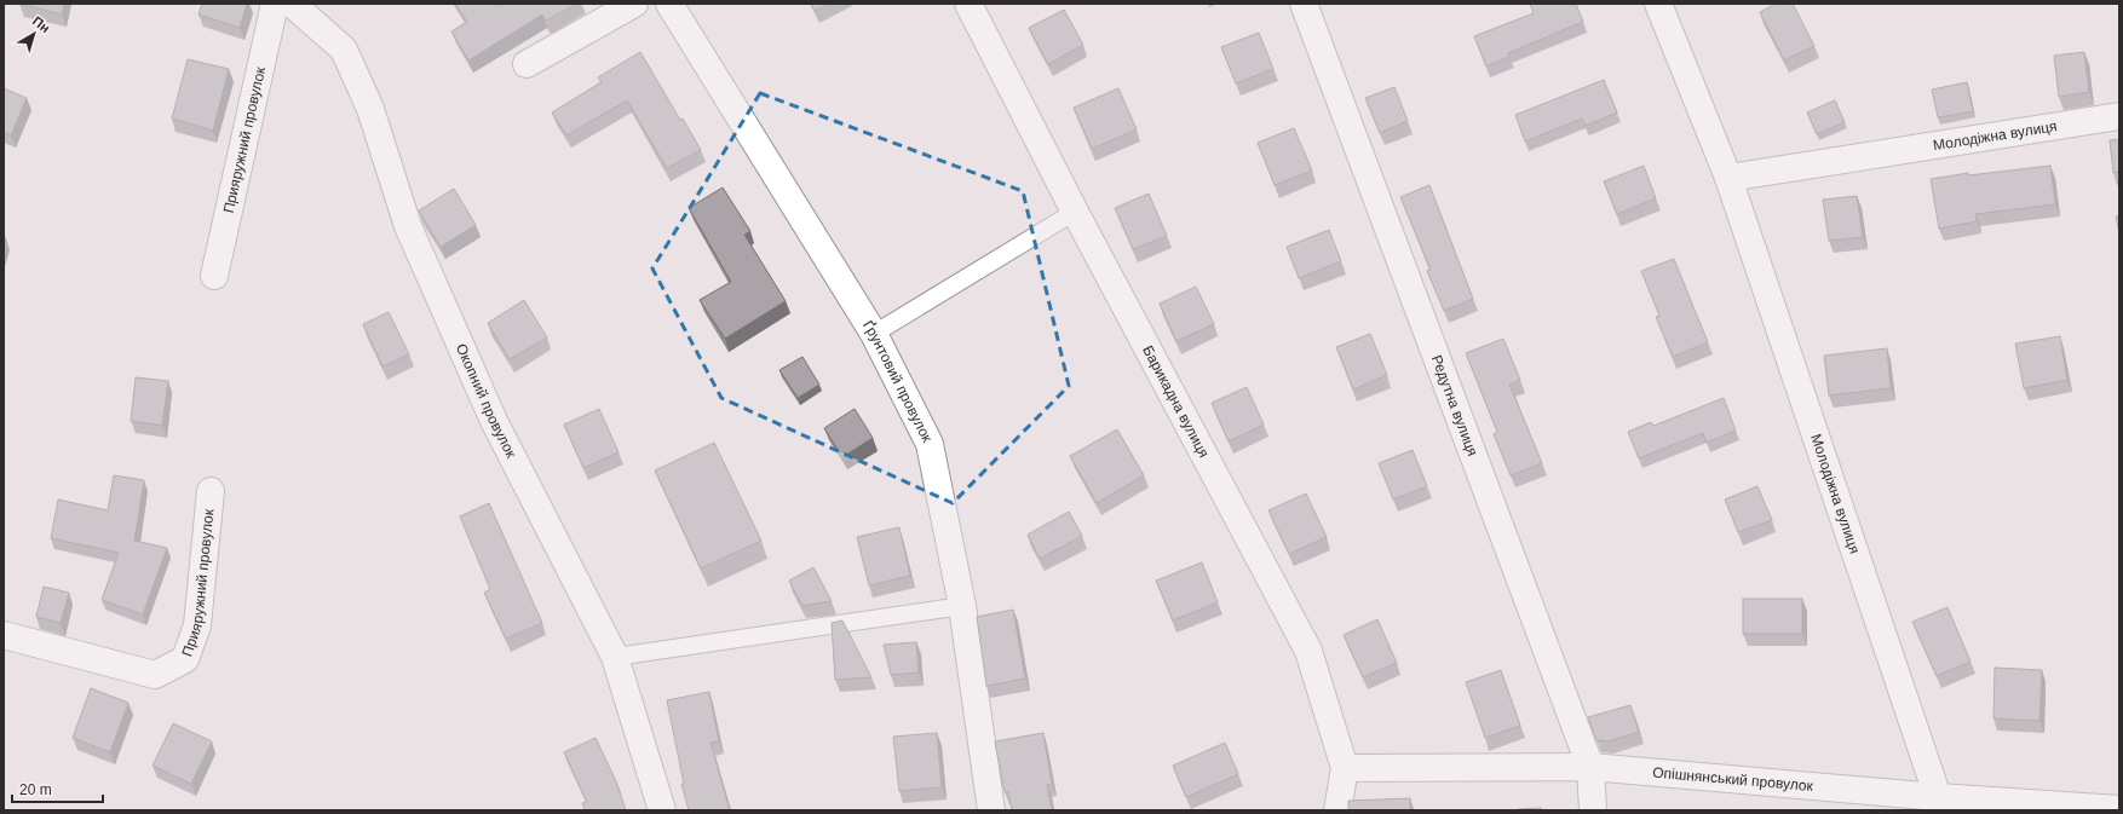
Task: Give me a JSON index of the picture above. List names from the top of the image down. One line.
{"streets":{"street":["Молодіжна вулиця","Прияружний провулок","Ґрунтовий провулок","Окопний провулок","Барикадна вулиця","Редутна вулиця","Опішнянський провулок"]},"crossings":[["Молодіжна вулиця","Опішнянський провулок"],["Барикадна вулиця","Опішнянський провулок"],["Редутна вулиця","Опішнянський провулок"]],"scale_bar":"20 m","north":"top right"}
